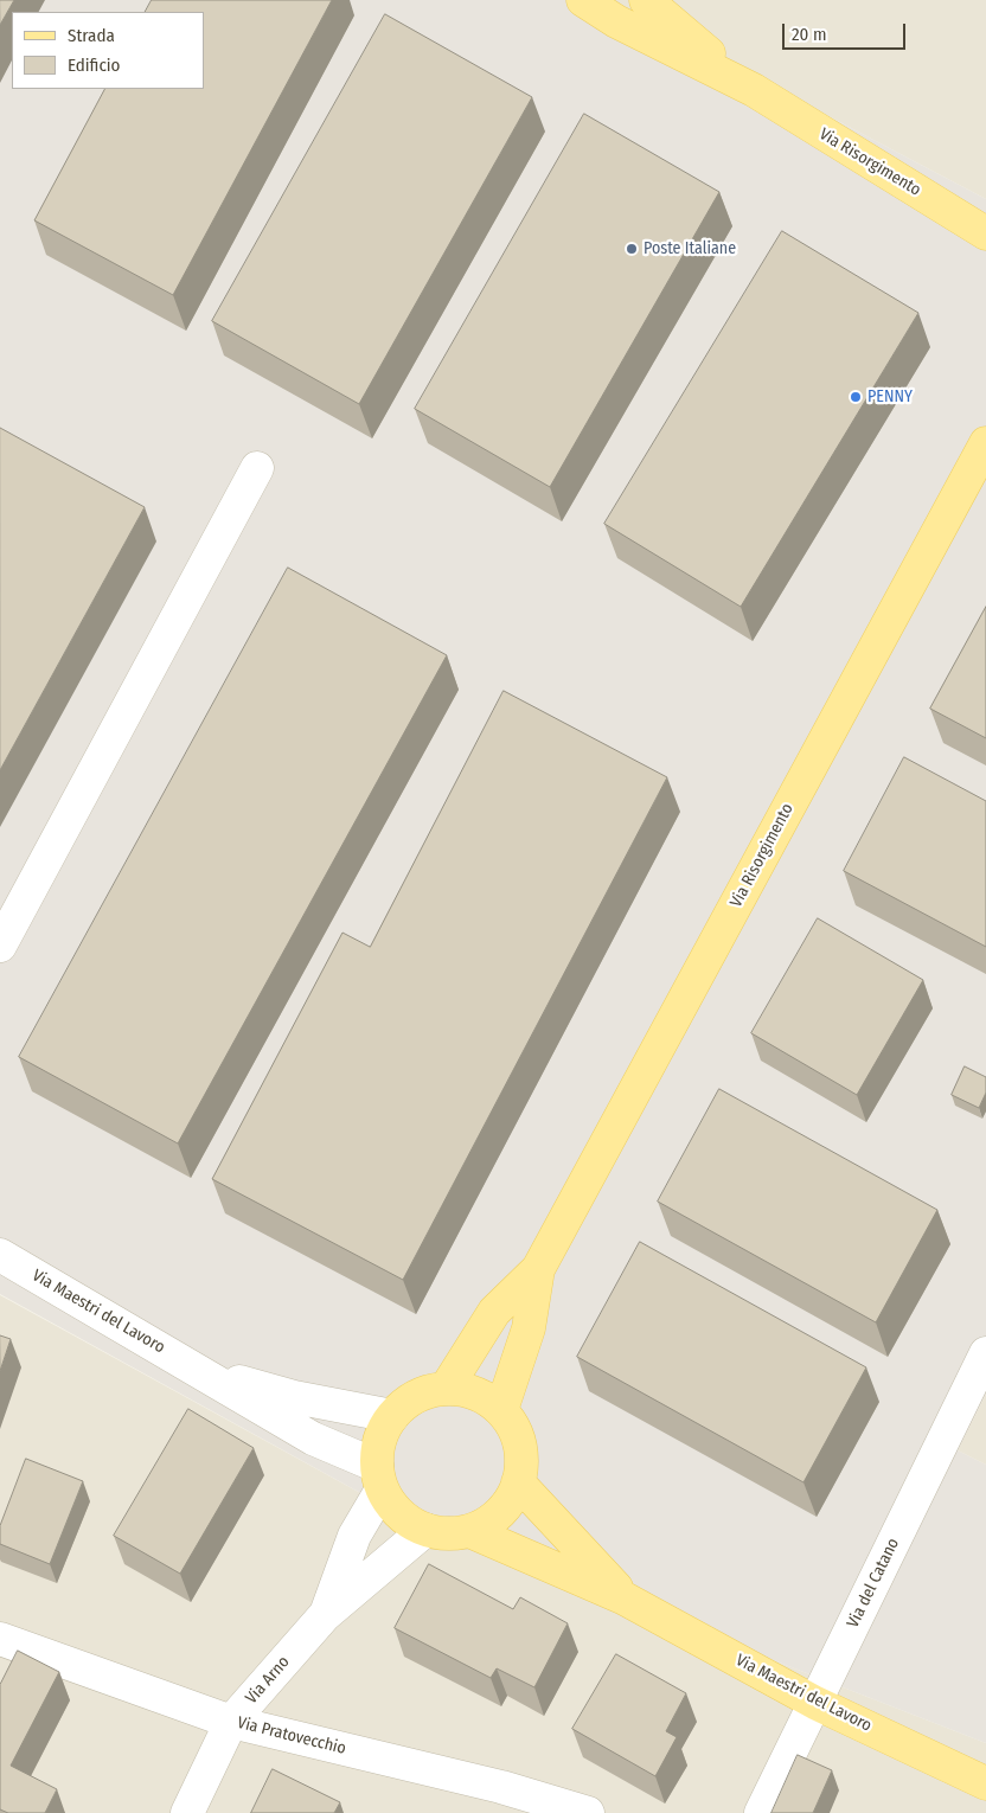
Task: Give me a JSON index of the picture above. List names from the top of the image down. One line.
{"streets":{"main road":["Via Risorgimento","Via Maestri del Lavoro"],"street":["Via del Catano","Via Arno","Via Pratovecchio"]},"crossings":[["Via Risorgimento","Via Maestri del Lavoro"],["Via Risorgimento","Via Arno"],["Via Maestri del Lavoro","Via del Catano"],["Via Maestri del Lavoro","Via Arno"],["Via Arno","Via Pratovecchio"]],"places":["Poste Italiane","PENNY"],"legend":["Strada","Edificio"],"scale_bar":"20 m"}
